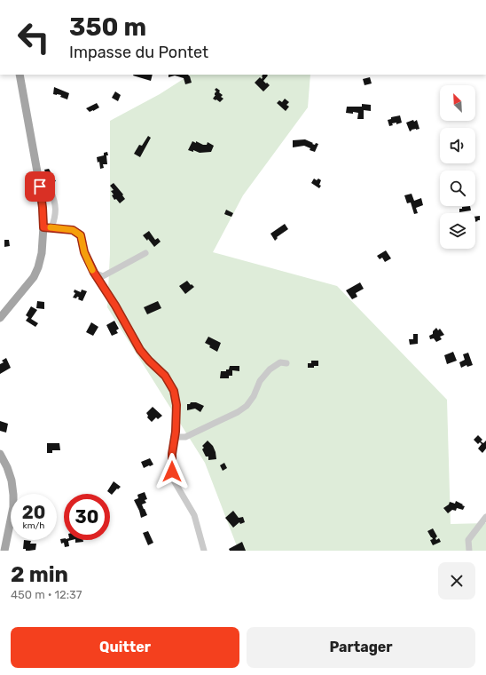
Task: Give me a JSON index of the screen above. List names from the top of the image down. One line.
{"north":"top left","page":{"turn":["350 m","Impasse du Pontet"],"speed":"20 km/h","limit":"30","heading":["2 min","450 m · 12:37"],"buttons":["Quitter","Partager"]}}
